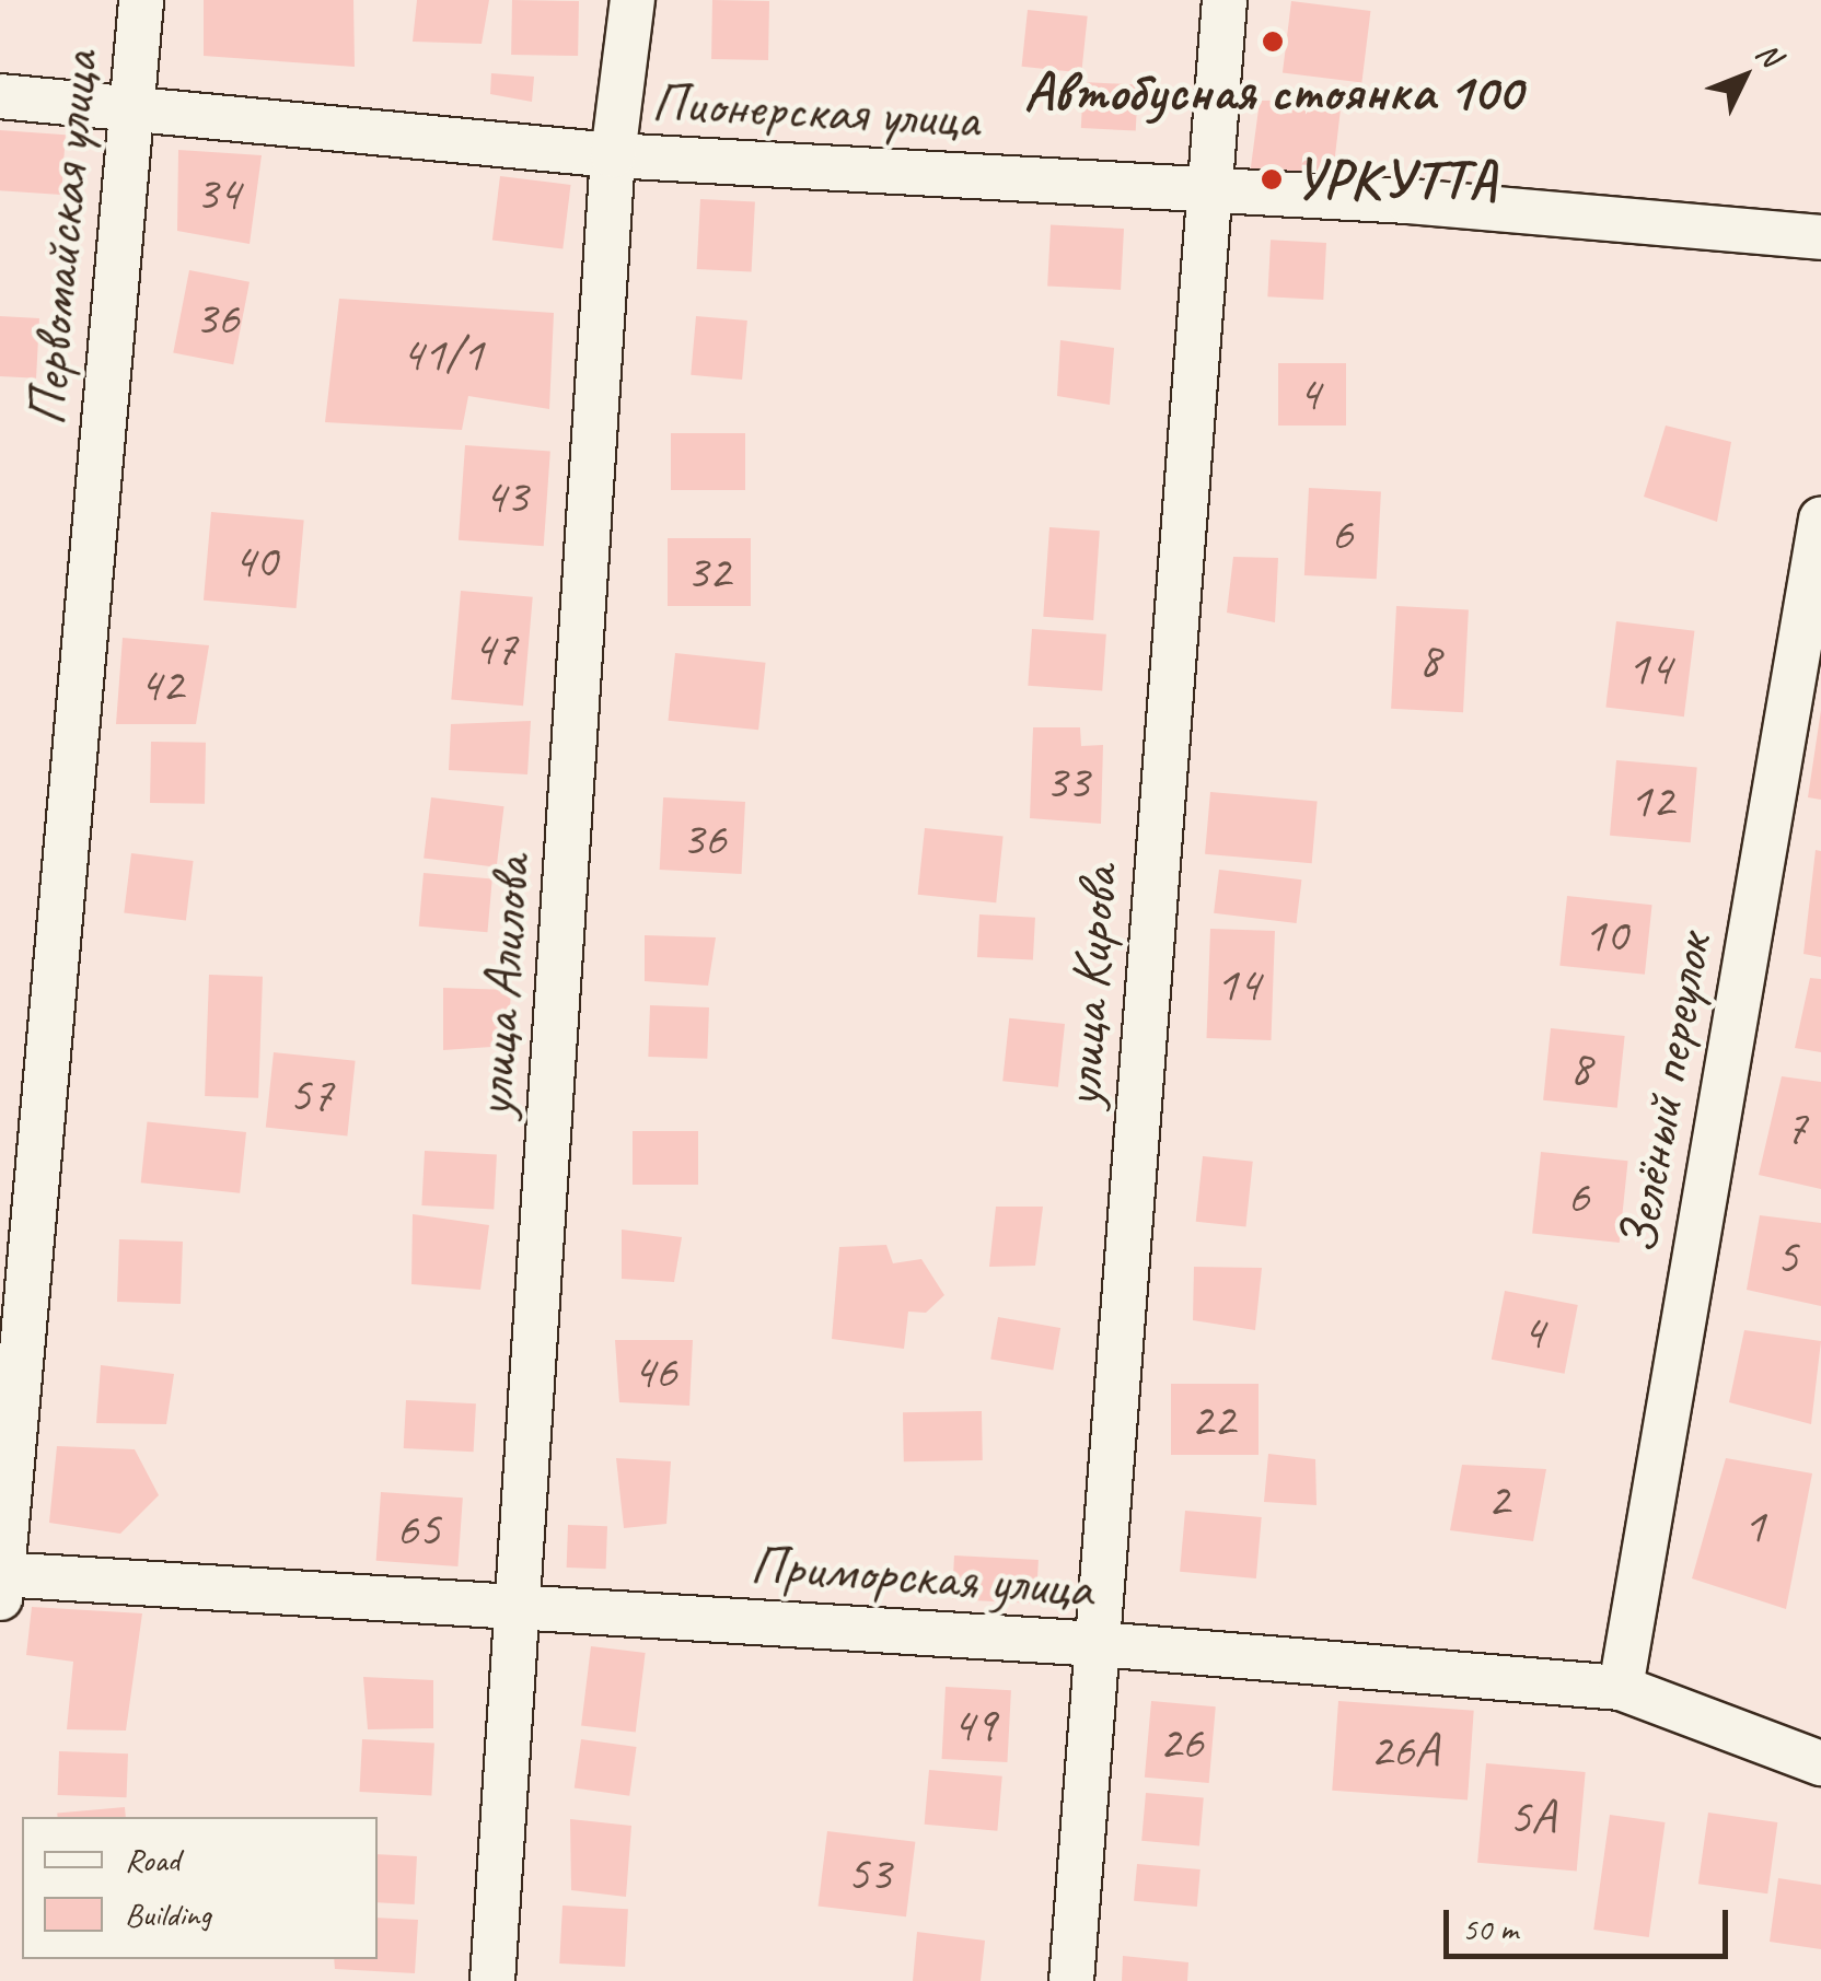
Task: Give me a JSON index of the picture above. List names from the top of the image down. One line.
{"streets":{"street":["Пионерская улица","Первомайская улица","улица Алилова","улица Кирова","Зелёный переулок","Приморская улица"]},"crossings":[["Пионерская улица","Первомайская улица"],["Пионерская улица","улица Алилова"],["Пионерская улица","улица Кирова"],["Первомайская улица","Приморская улица"],["улица Алилова","Приморская улица"],["улица Кирова","Приморская улица"],["Зелёный переулок","Приморская улица"]],"places":["Автобусная стоянка 100","УРКУТТА"],"house_numbers":["34","36","41/1","4","43","6","40","32","47","8","14","42","33","12","36","10","14","8","57","7","6","5","4","46","22","2","1","65","49","26","26А","5А","53"],"legend":["Road","Building"],"scale_bar":"50 m","north":"top right"}
